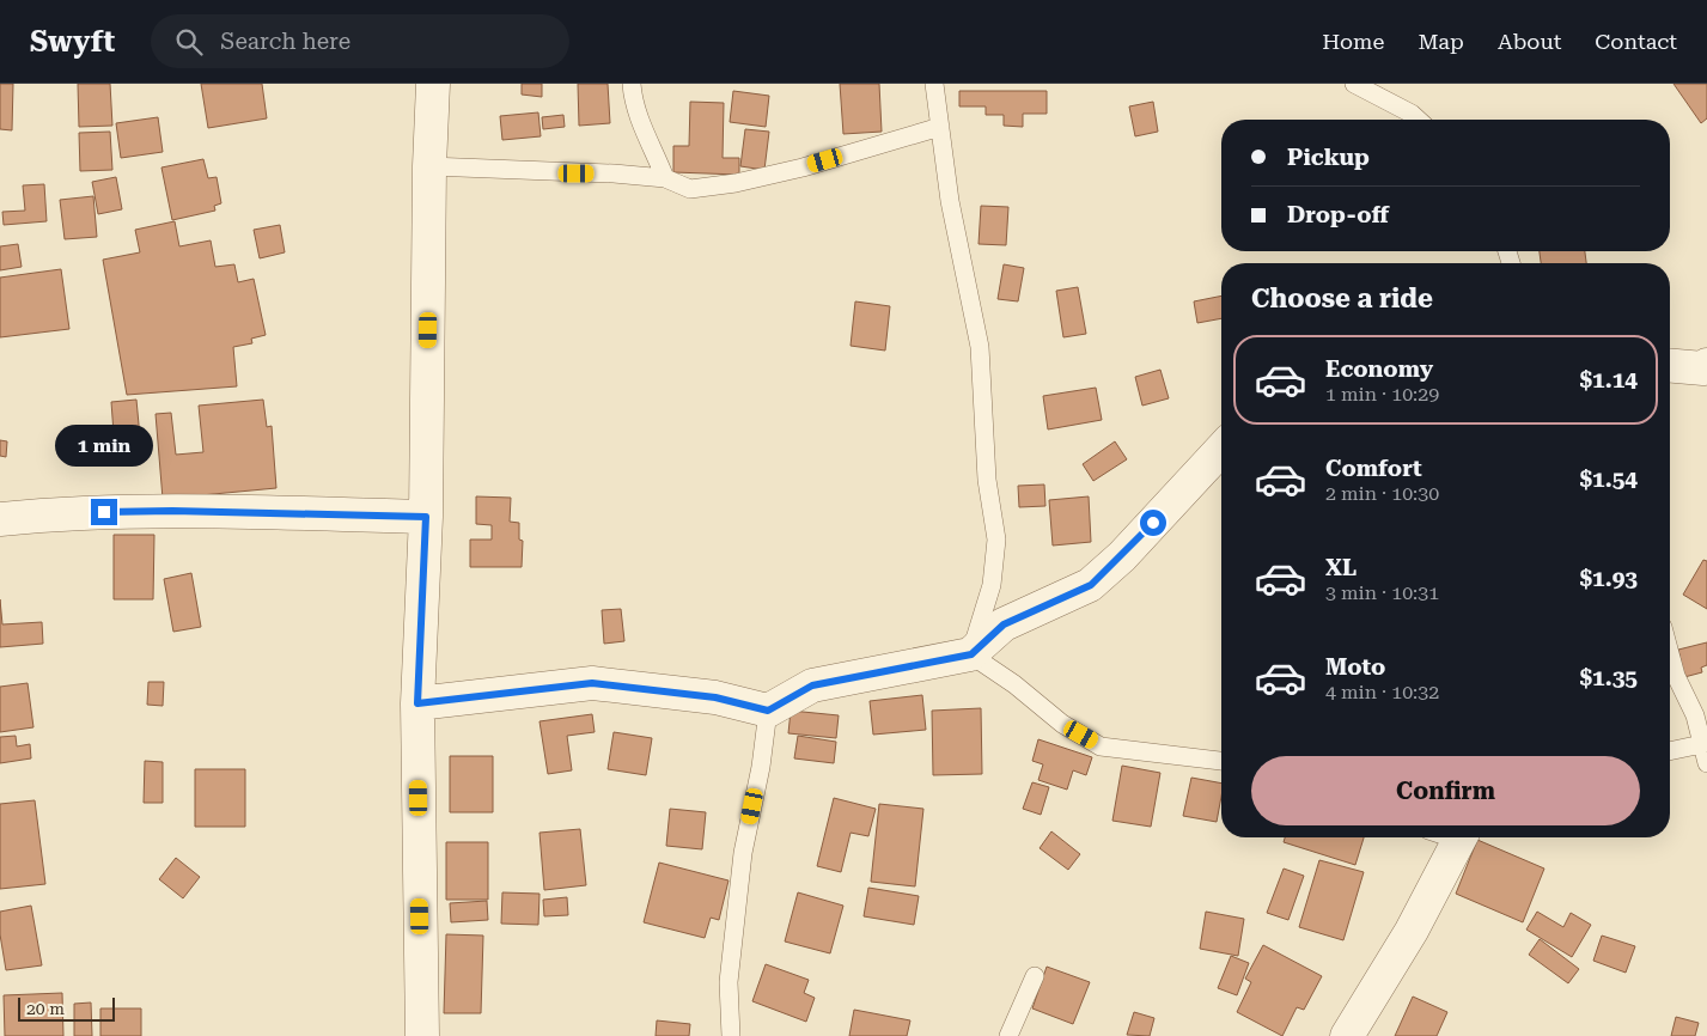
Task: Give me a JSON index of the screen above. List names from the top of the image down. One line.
{"scale_bar":"20 m","page":{"header":"Swyft","search":"Search here","nav":["Home","Map","About","Contact"],"banner":["Pickup","Drop-off"],"heading":"Choose a ride","list":[{"name":"Economy","note":"1 min · 10:29","value":"$1.14"},{"name":"Comfort","note":"2 min · 10:30","value":"$1.54"},{"name":"XL","note":"3 min · 10:31","value":"$1.93"},{"name":"Moto","note":"4 min · 10:32","value":"$1.35"}],"bubble":"1 min","buttons":"Confirm","scale":"20 m"}}
